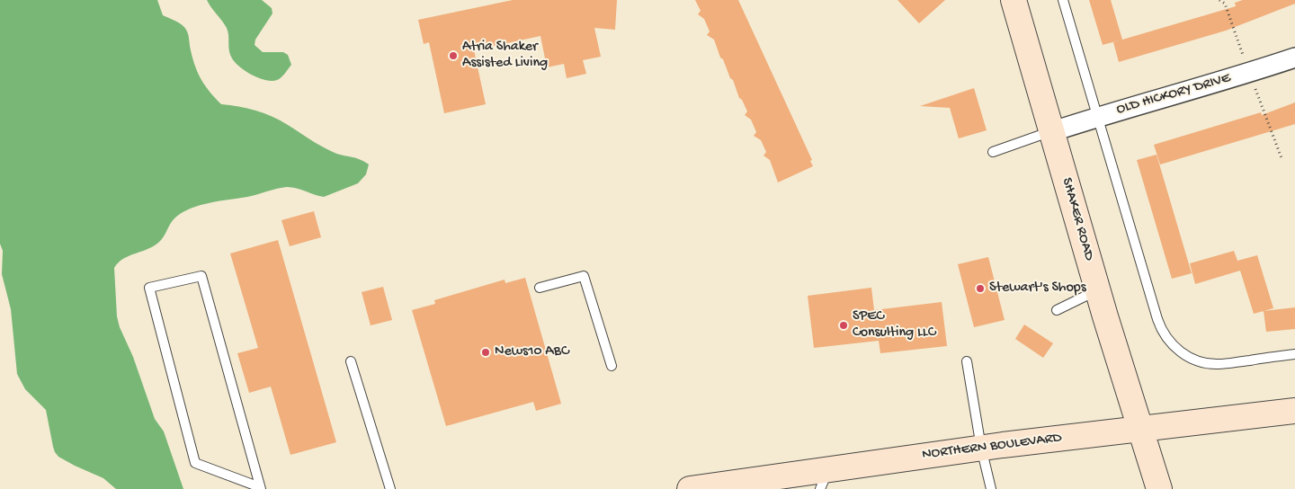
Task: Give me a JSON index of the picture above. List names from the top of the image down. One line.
{"streets":{"main road":["SHAKER ROAD","NORTHERN BOULEVARD"],"street":["OLD HICKORY DRIVE"]},"crossings":[["OLD HICKORY DRIVE","SHAKER ROAD"],["SHAKER ROAD","NORTHERN BOULEVARD"]],"places":["Atria Shaker Assisted Living","Stewart's Shops","SPEC Consulting LLC","News10 ABC"]}
